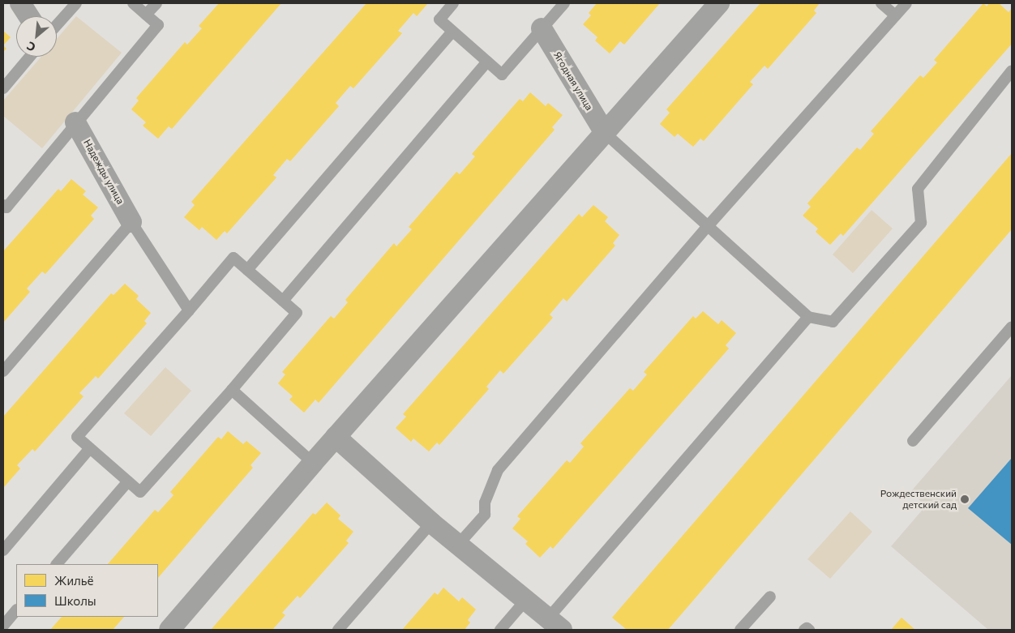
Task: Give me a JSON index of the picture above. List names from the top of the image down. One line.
{"streets":{"street":["Ягодная улица","Надежды улица"]},"places":["Рождественский детский сад"],"legend":["Жильё","Школы"],"north":"bottom left"}
